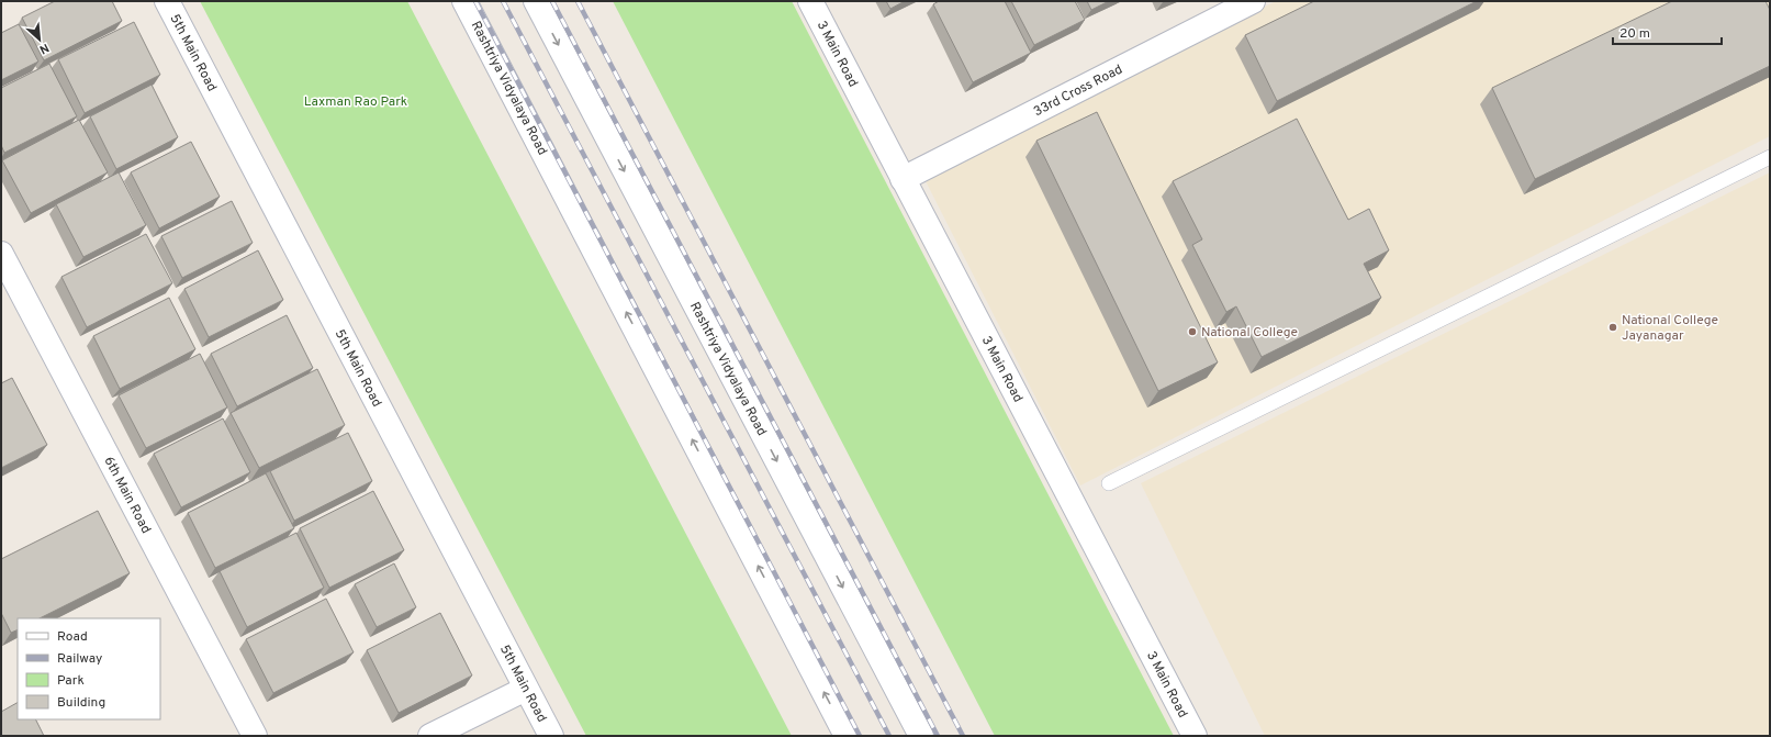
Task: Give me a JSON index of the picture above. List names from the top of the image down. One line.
{"streets":{"street":["5th Main Road","3 Main Road","Rashtriya Vidyalaya Road","33rd Cross Road","6th Main Road"]},"crossings":[["3 Main Road","33rd Cross Road"]],"parks":["Laxman Rao Park"],"places":["National College Jayanagar","National College"],"legend":["Road","Railway","Park","Building"],"scale_bar":"20 m","north":"bottom right"}
